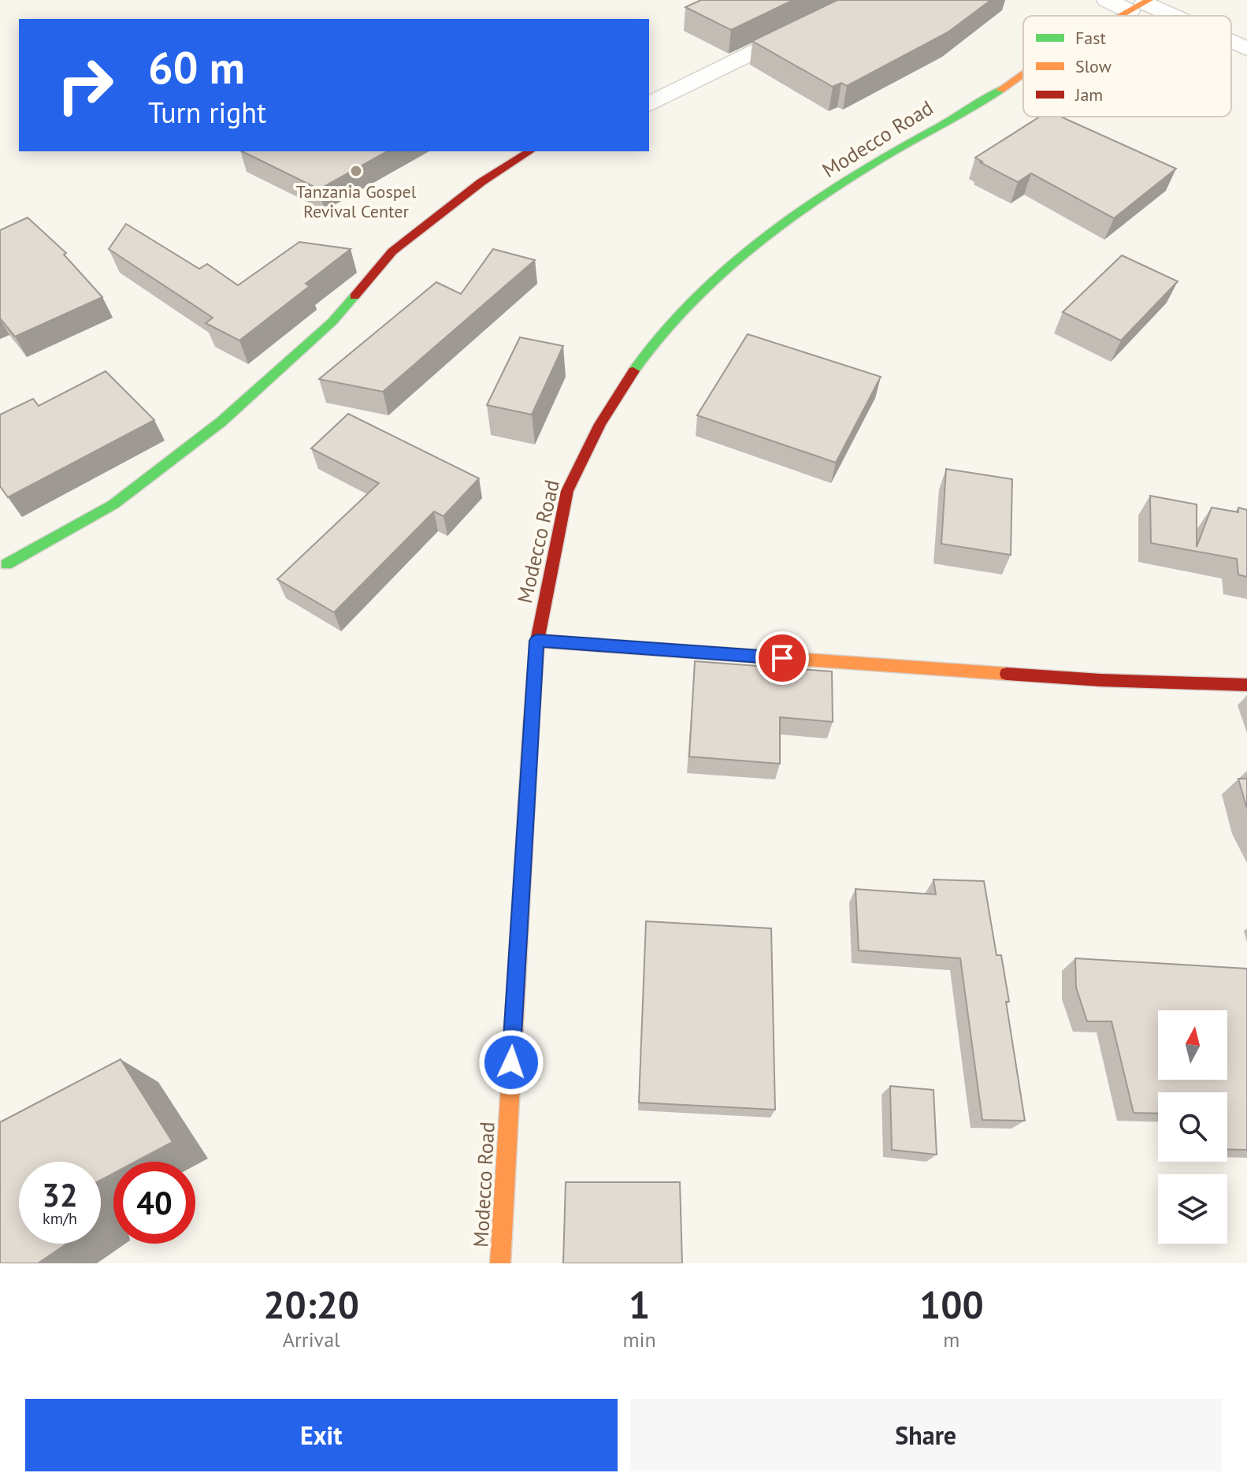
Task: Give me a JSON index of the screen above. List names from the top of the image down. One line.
{"streets":{"street":["Modecco Road"]},"places":["Tanzania Gospel Revival Center"],"legend":["Fast","Slow","Jam"],"north":"top","page":{"turn":["60 m","Turn right"],"speed":"32 km/h","limit":"40","eta":["20:20","Arrival","1","min","100","m"],"buttons":["Exit","Share"]}}
